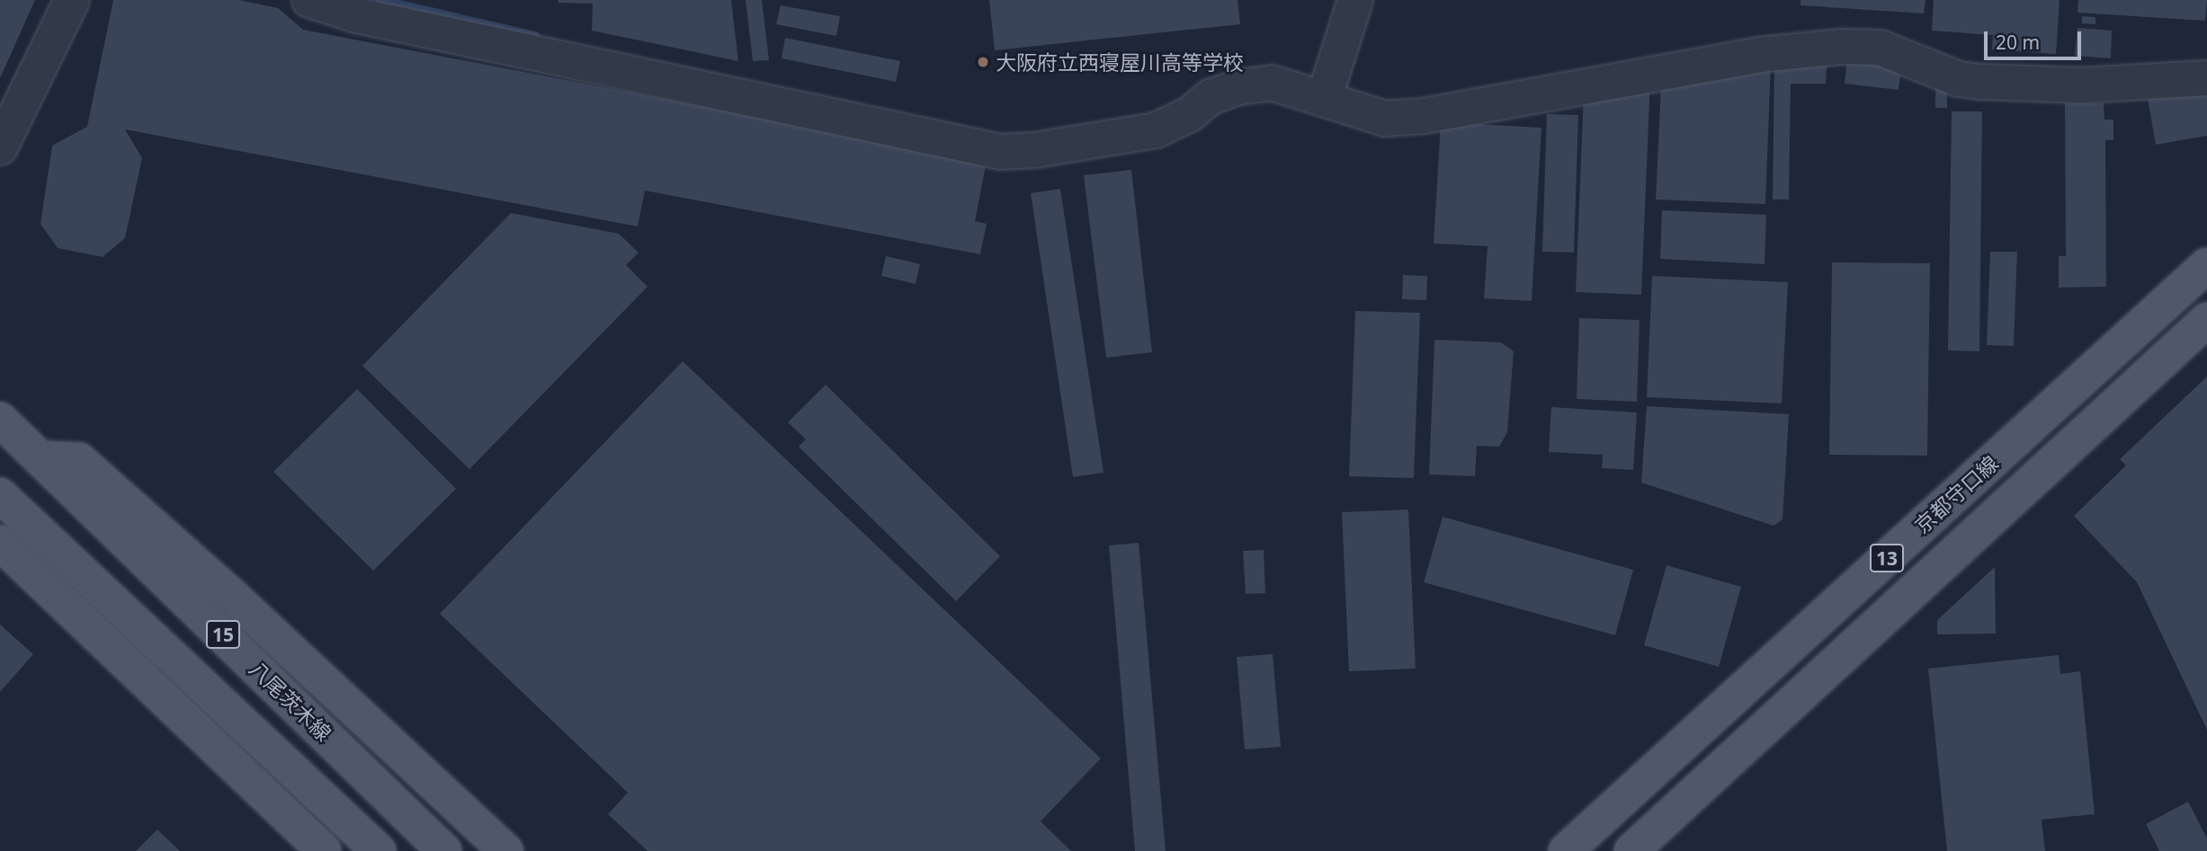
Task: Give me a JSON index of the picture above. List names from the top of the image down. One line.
{"streets":{"main road":["京都守口線","13","15","八尾茨木線"]},"crossings":[["15","八尾茨木線"]],"places":["大阪府立西寝屋川高等学校"],"scale_bar":"20 m"}
